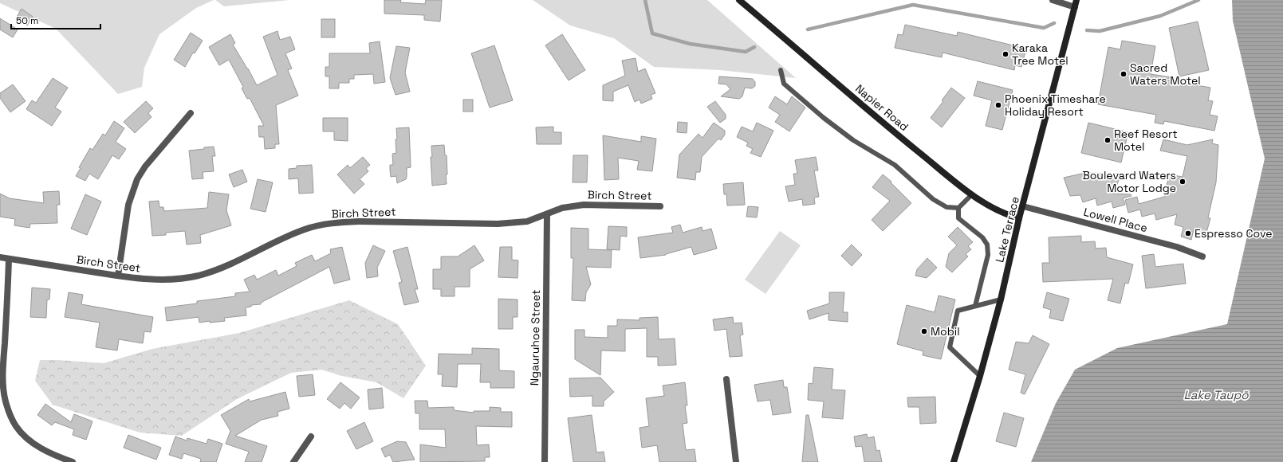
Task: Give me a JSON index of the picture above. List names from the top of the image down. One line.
{"streets":{"main road":["Napier Road","Lake Terrace"],"street":["Birch Street","Lowell Place","Ngauruhoe Street"]},"crossings":[["Napier Road","Lake Terrace"],["Birch Street","Ngauruhoe Street"],["Lowell Place","Lake Terrace"]],"water":["Lake Taupō"],"places":["Karaka Tree Motel","Sacred Waters Motel","Phoenix Timeshare Holiday Resort","Reef Resort Motel","Boulevard Waters Motor Lodge","Espresso Cove","Mobil"],"scale_bar":"50 m"}
